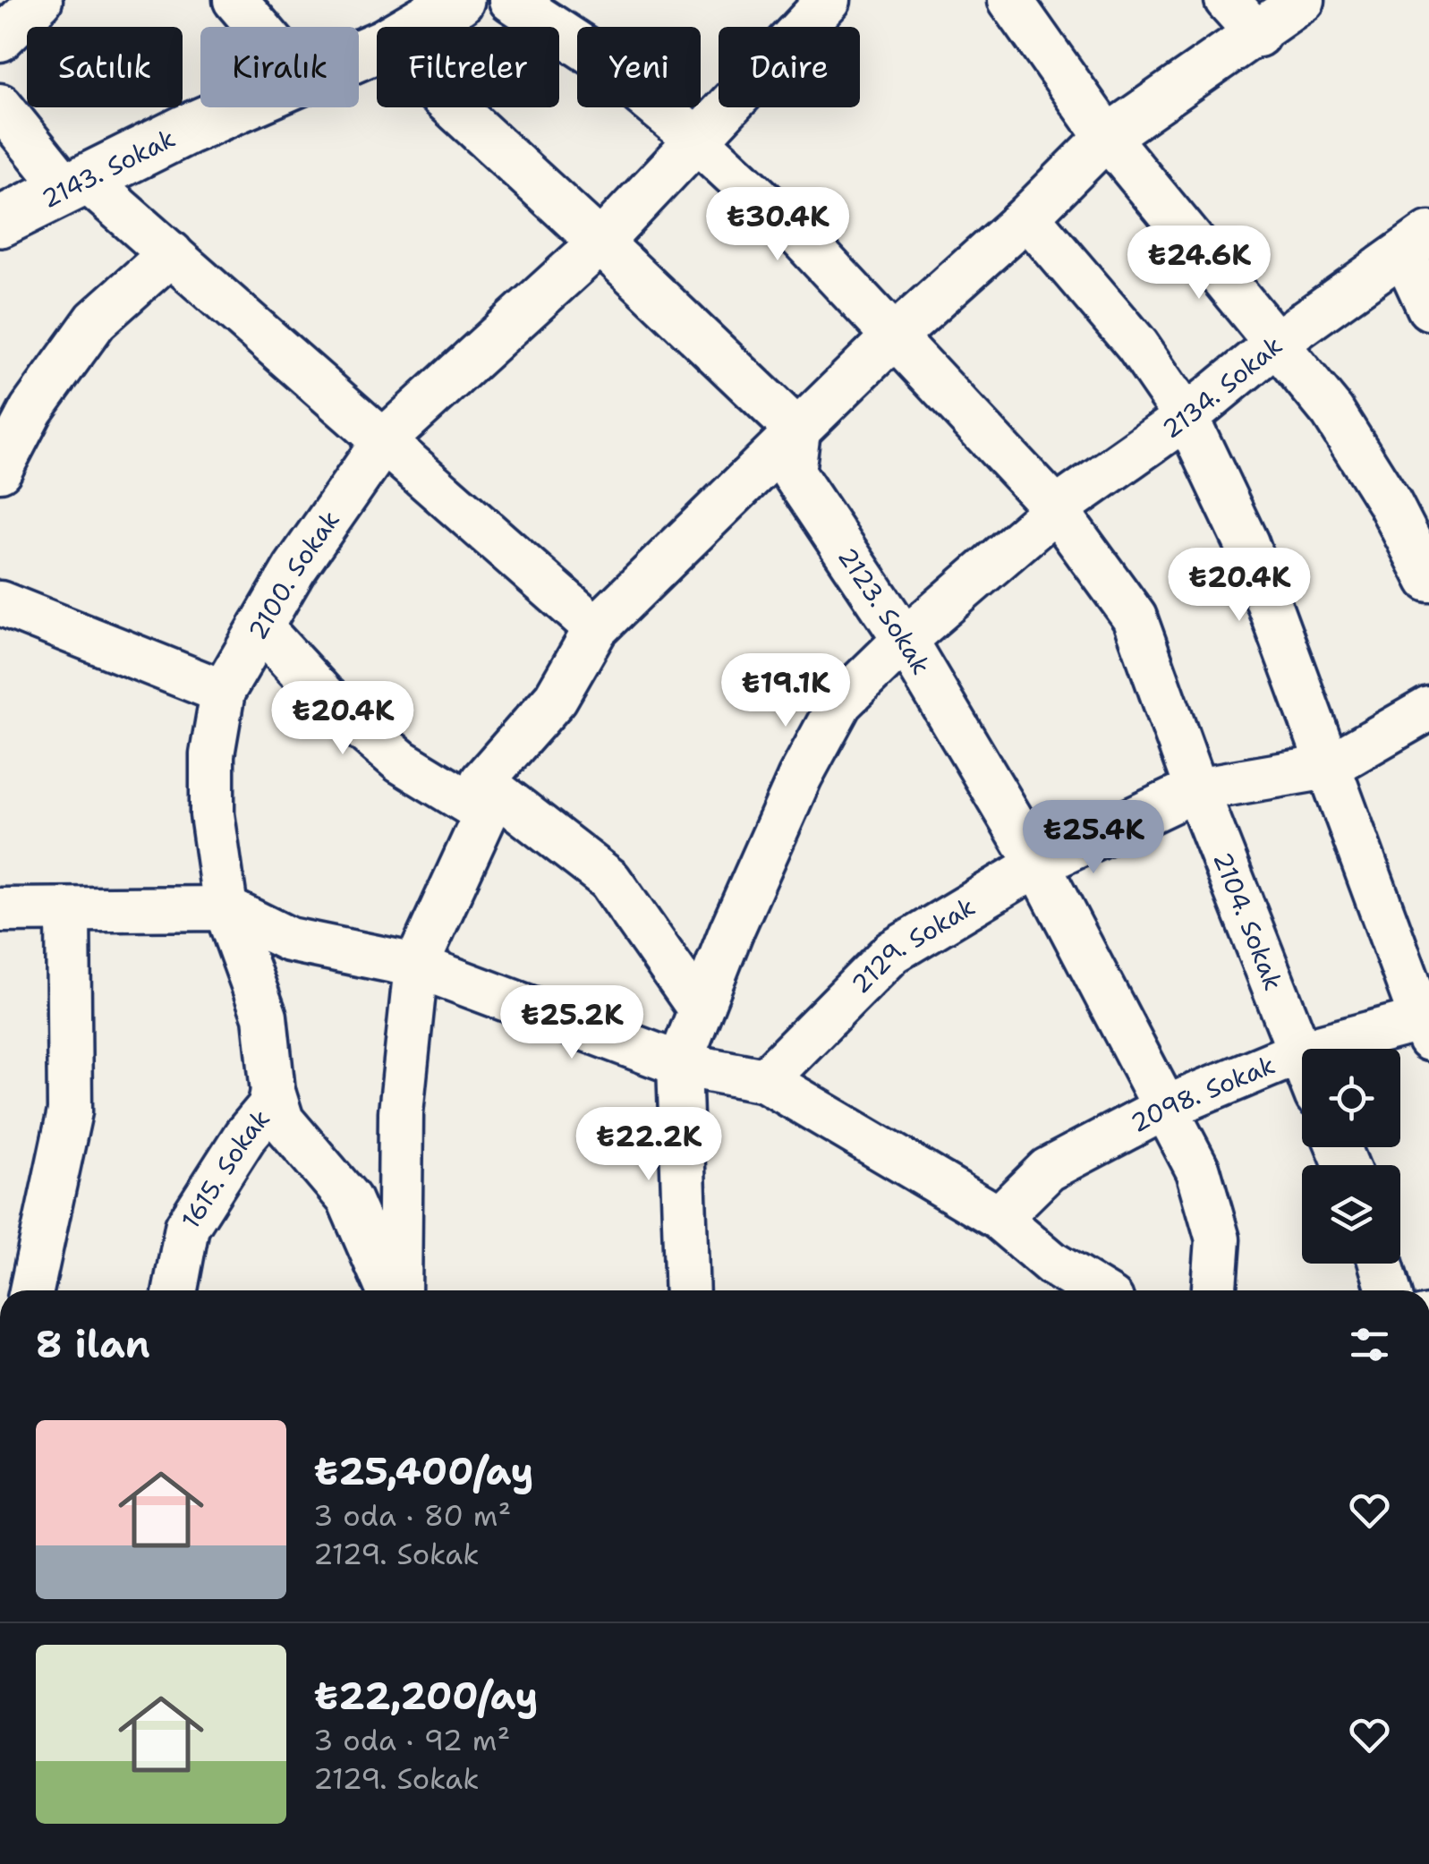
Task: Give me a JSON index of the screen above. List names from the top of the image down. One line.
{"streets":{"main road":["2143. Sokak"],"street":["2134. Sokak","2100. Sokak","2123. Sokak","2104. Sokak","2129. Sokak","2098. Sokak","1615. Sokak"]},"crossings":[["2134. Sokak","2123. Sokak"],["2134. Sokak","2104. Sokak"],["2100. Sokak","2104. Sokak"],["2100. Sokak","1615. Sokak"],["2123. Sokak","2129. Sokak"],["2123. Sokak","2098. Sokak"],["2104. Sokak","2129. Sokak"],["2104. Sokak","2098. Sokak"]],"page":{"chip":["Satılık","Kiralık","Filtreler","Yeni","Daire"],"price":["₺30.4K","₺24.6K","₺20.4K","₺19.1K","₺20.4K","₺25.4K","₺25.2K","₺22.2K"],"heading":"8 ilan","list":[{"name":"₺25,400/ay","note":"3 oda · 80 m² · 2129. Sokak"},{"name":"₺22,200/ay","note":"3 oda · 92 m² · 2129. Sokak"}]}}
